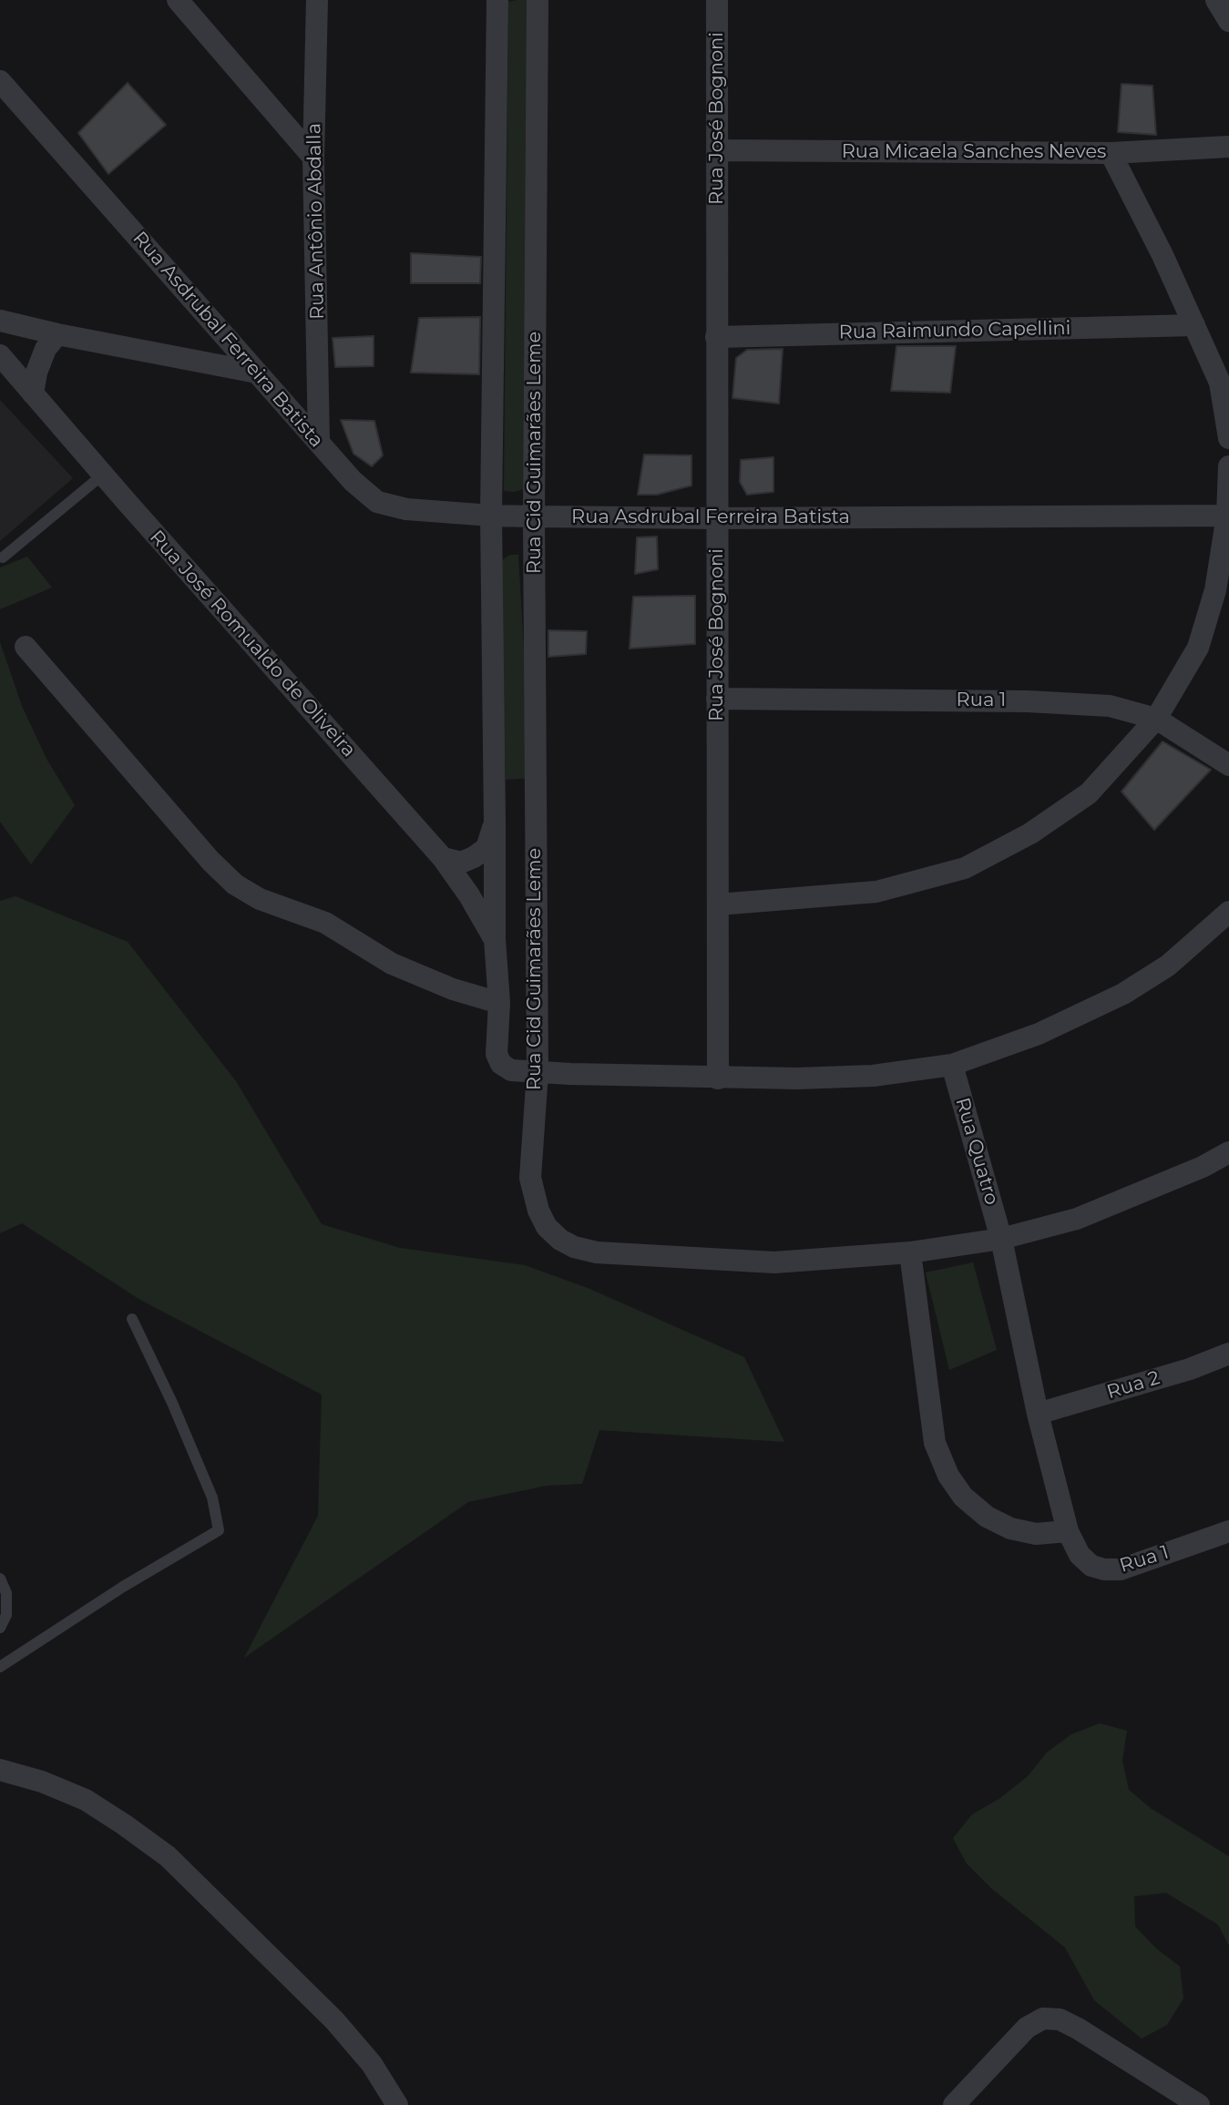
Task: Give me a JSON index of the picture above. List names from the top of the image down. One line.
{"streets":{"street":["Rua José Bognoni","Rua Micaela Sanches Neves","Rua Antônio Abdalla","Rua Raimundo Capellini","Rua Asdrubal Ferreira Batista","Rua Cid Guimarães Leme","Rua José Romualdo de Oliveira","Rua 1","Rua Quatro","Rua 2"]},"crossings":[["Rua José Bognoni","Rua Micaela Sanches Neves"],["Rua José Bognoni","Rua Raimundo Capellini"],["Rua José Bognoni","Rua Asdrubal Ferreira Batista"],["Rua José Bognoni","Rua 1"],["Rua Antônio Abdalla","Rua Asdrubal Ferreira Batista"],["Rua Asdrubal Ferreira Batista","Rua Cid Guimarães Leme"],["Rua Cid Guimarães Leme","Rua José Romualdo de Oliveira"],["Rua Cid Guimarães Leme","Rua Quatro"],["Rua 1","Rua Quatro"],["Rua Quatro","Rua 2"]]}
